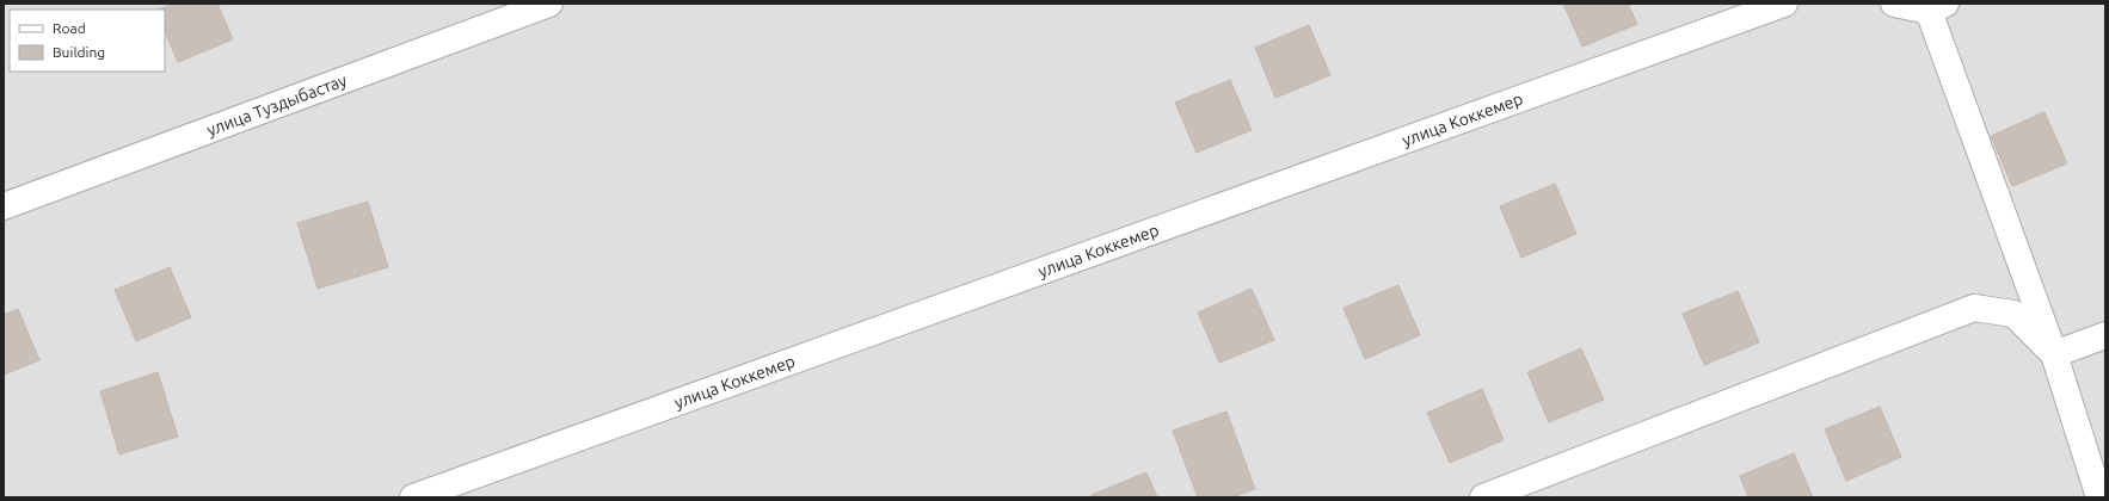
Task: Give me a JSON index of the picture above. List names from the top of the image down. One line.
{"streets":{"street":["улица Туздыбастау","улица Коккемер"]},"legend":["Road","Building"]}
